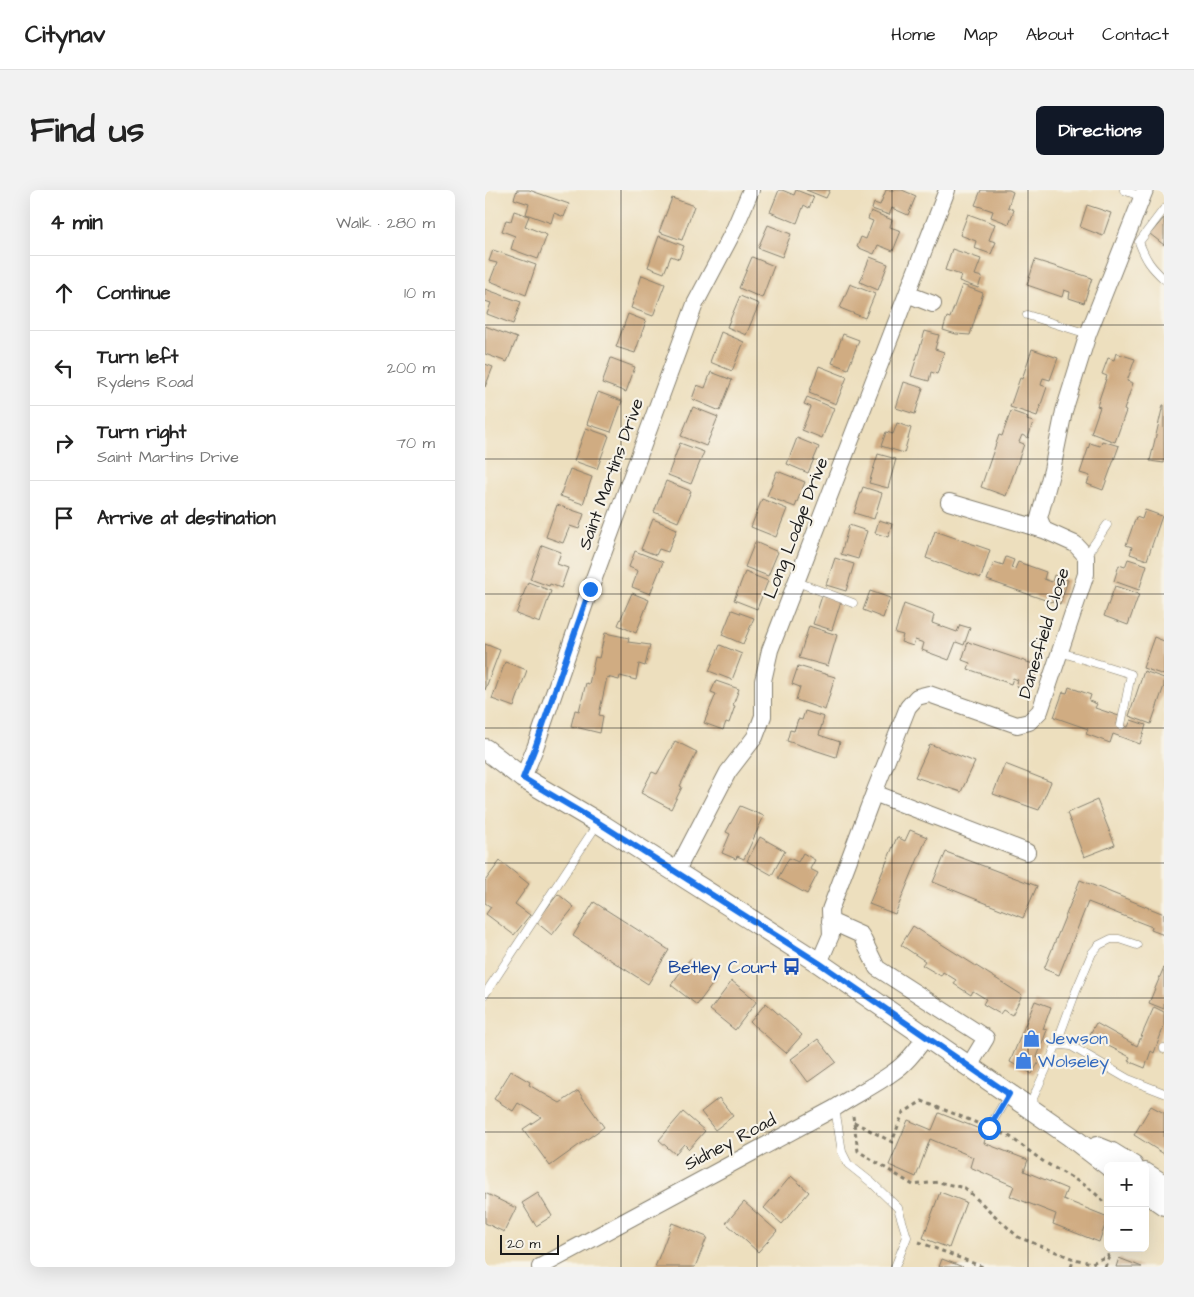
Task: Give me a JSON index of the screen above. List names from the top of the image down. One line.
{"streets":{"street":["Saint Martins Drive","Long Lodge Drive","Danesfield Close","Sidney Road"]},"places":{"bus stop":["Betley Court"],"shop":["Jewson","Wolseley"]},"scale_bar":"20 m","page":{"header":"Citynav","nav":["Home","Map","About","Contact"],"title":"Find us","buttons":"Directions","heading":["4 min","Walk · 280 m"],"list":[["Continue","10 m"],["Turn left","Rydens Road","200 m"],["Turn right","Saint Martins Drive","70 m"],"Arrive at destination"],"map_buttons":["+","−"],"scale":"20 m"}}
